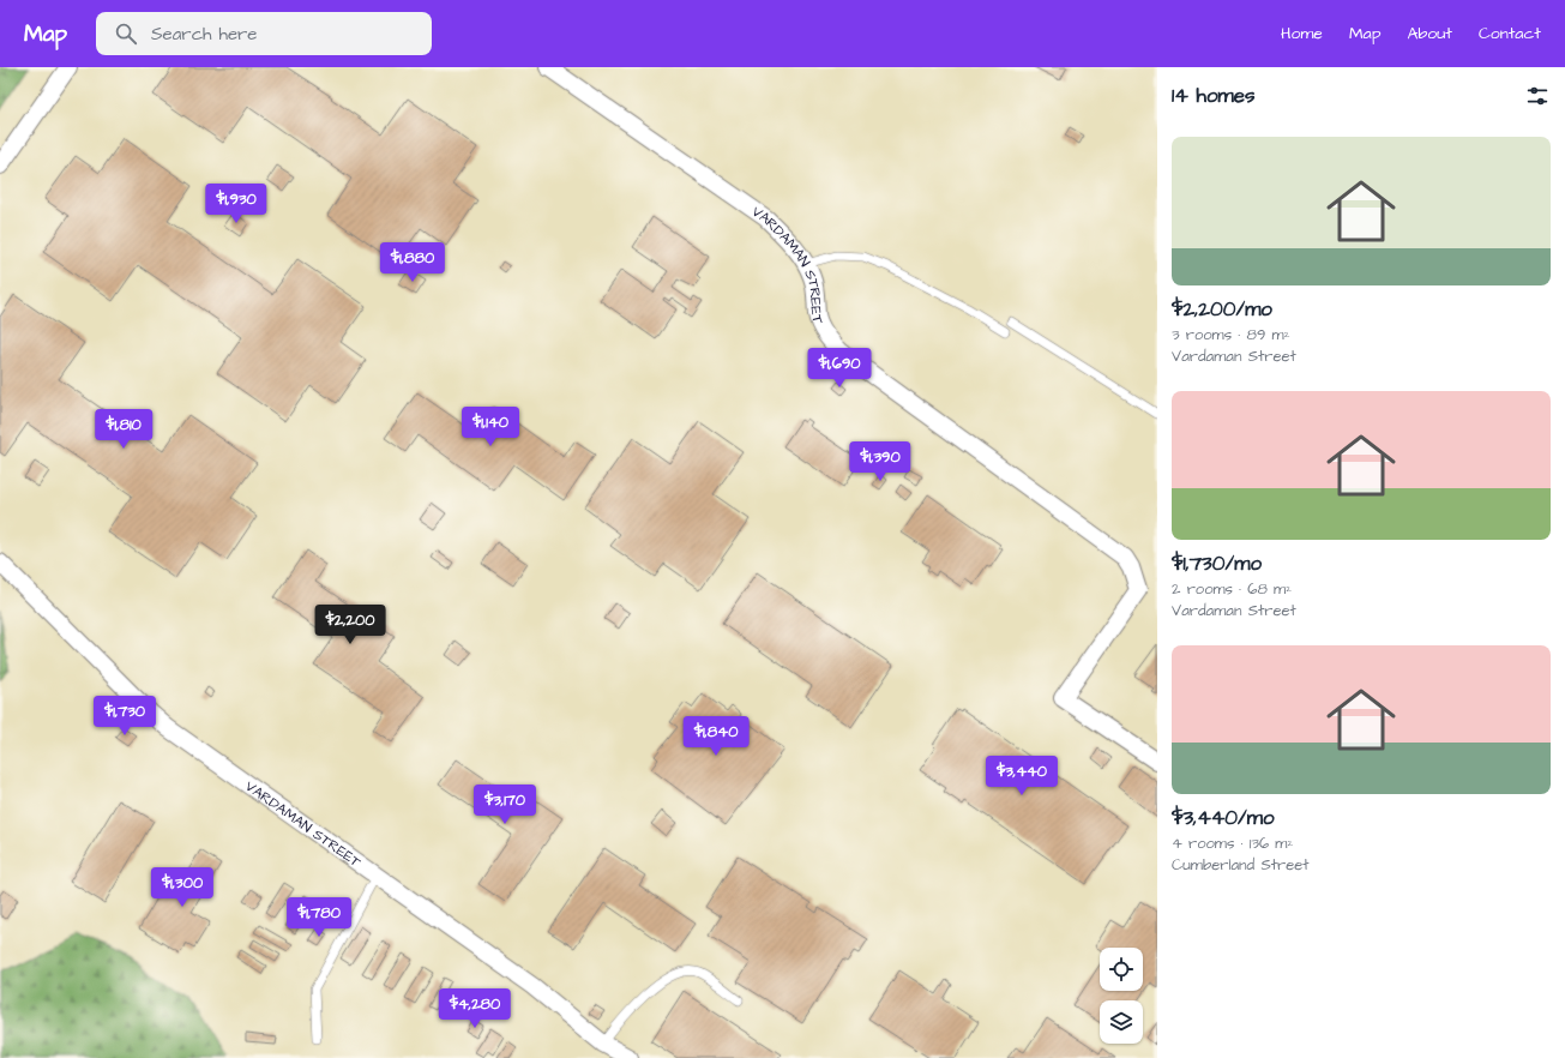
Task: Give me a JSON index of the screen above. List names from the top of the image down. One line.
{"streets":{"street":["VARDAMAN STREET"]},"page":{"header":"Map","search":"Search here","nav":["Home","Map","About","Contact"],"heading":"14 homes","list":[{"name":"$2,200/mo","note":"3 rooms · 89 m² · Vardaman Street"},{"name":"$1,730/mo","note":"2 rooms · 68 m² · Vardaman Street"},{"name":"$3,440/mo","note":"4 rooms · 136 m² · Cumberland Street"}],"price":["$1,930","$1,880","$1,690","$1,140","$1,810","$1,390","$2,200","$1,730","$1,840","$3,440","$3,170","$1,300","$1,780","$4,280"]}}
